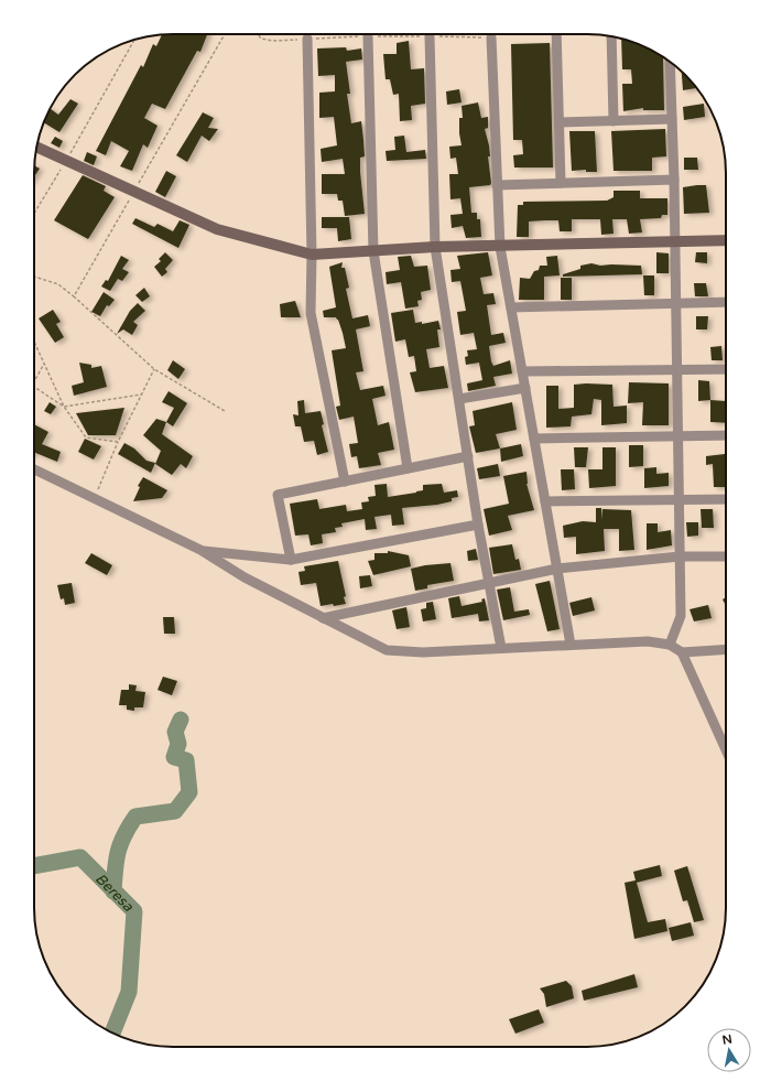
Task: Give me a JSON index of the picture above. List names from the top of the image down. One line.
{"water":["Beresa"],"north":"top"}
